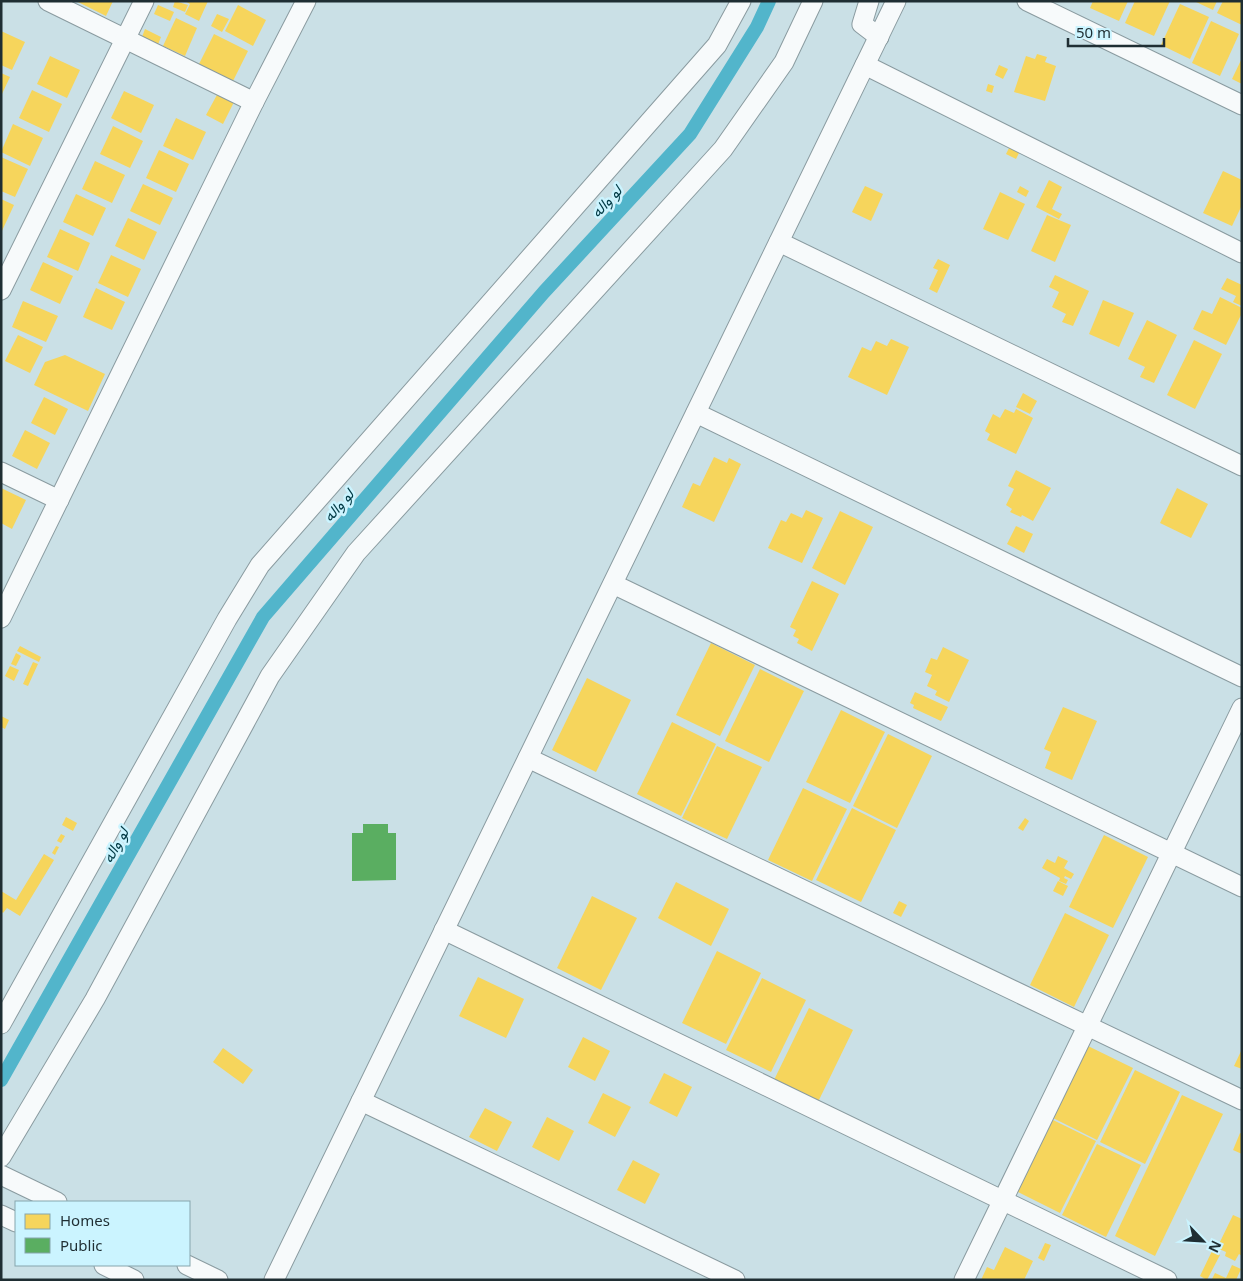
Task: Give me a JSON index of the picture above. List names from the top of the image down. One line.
{"water":["لو واله"],"legend":["Homes","Public"],"scale_bar":"50 m","north":"bottom right"}
